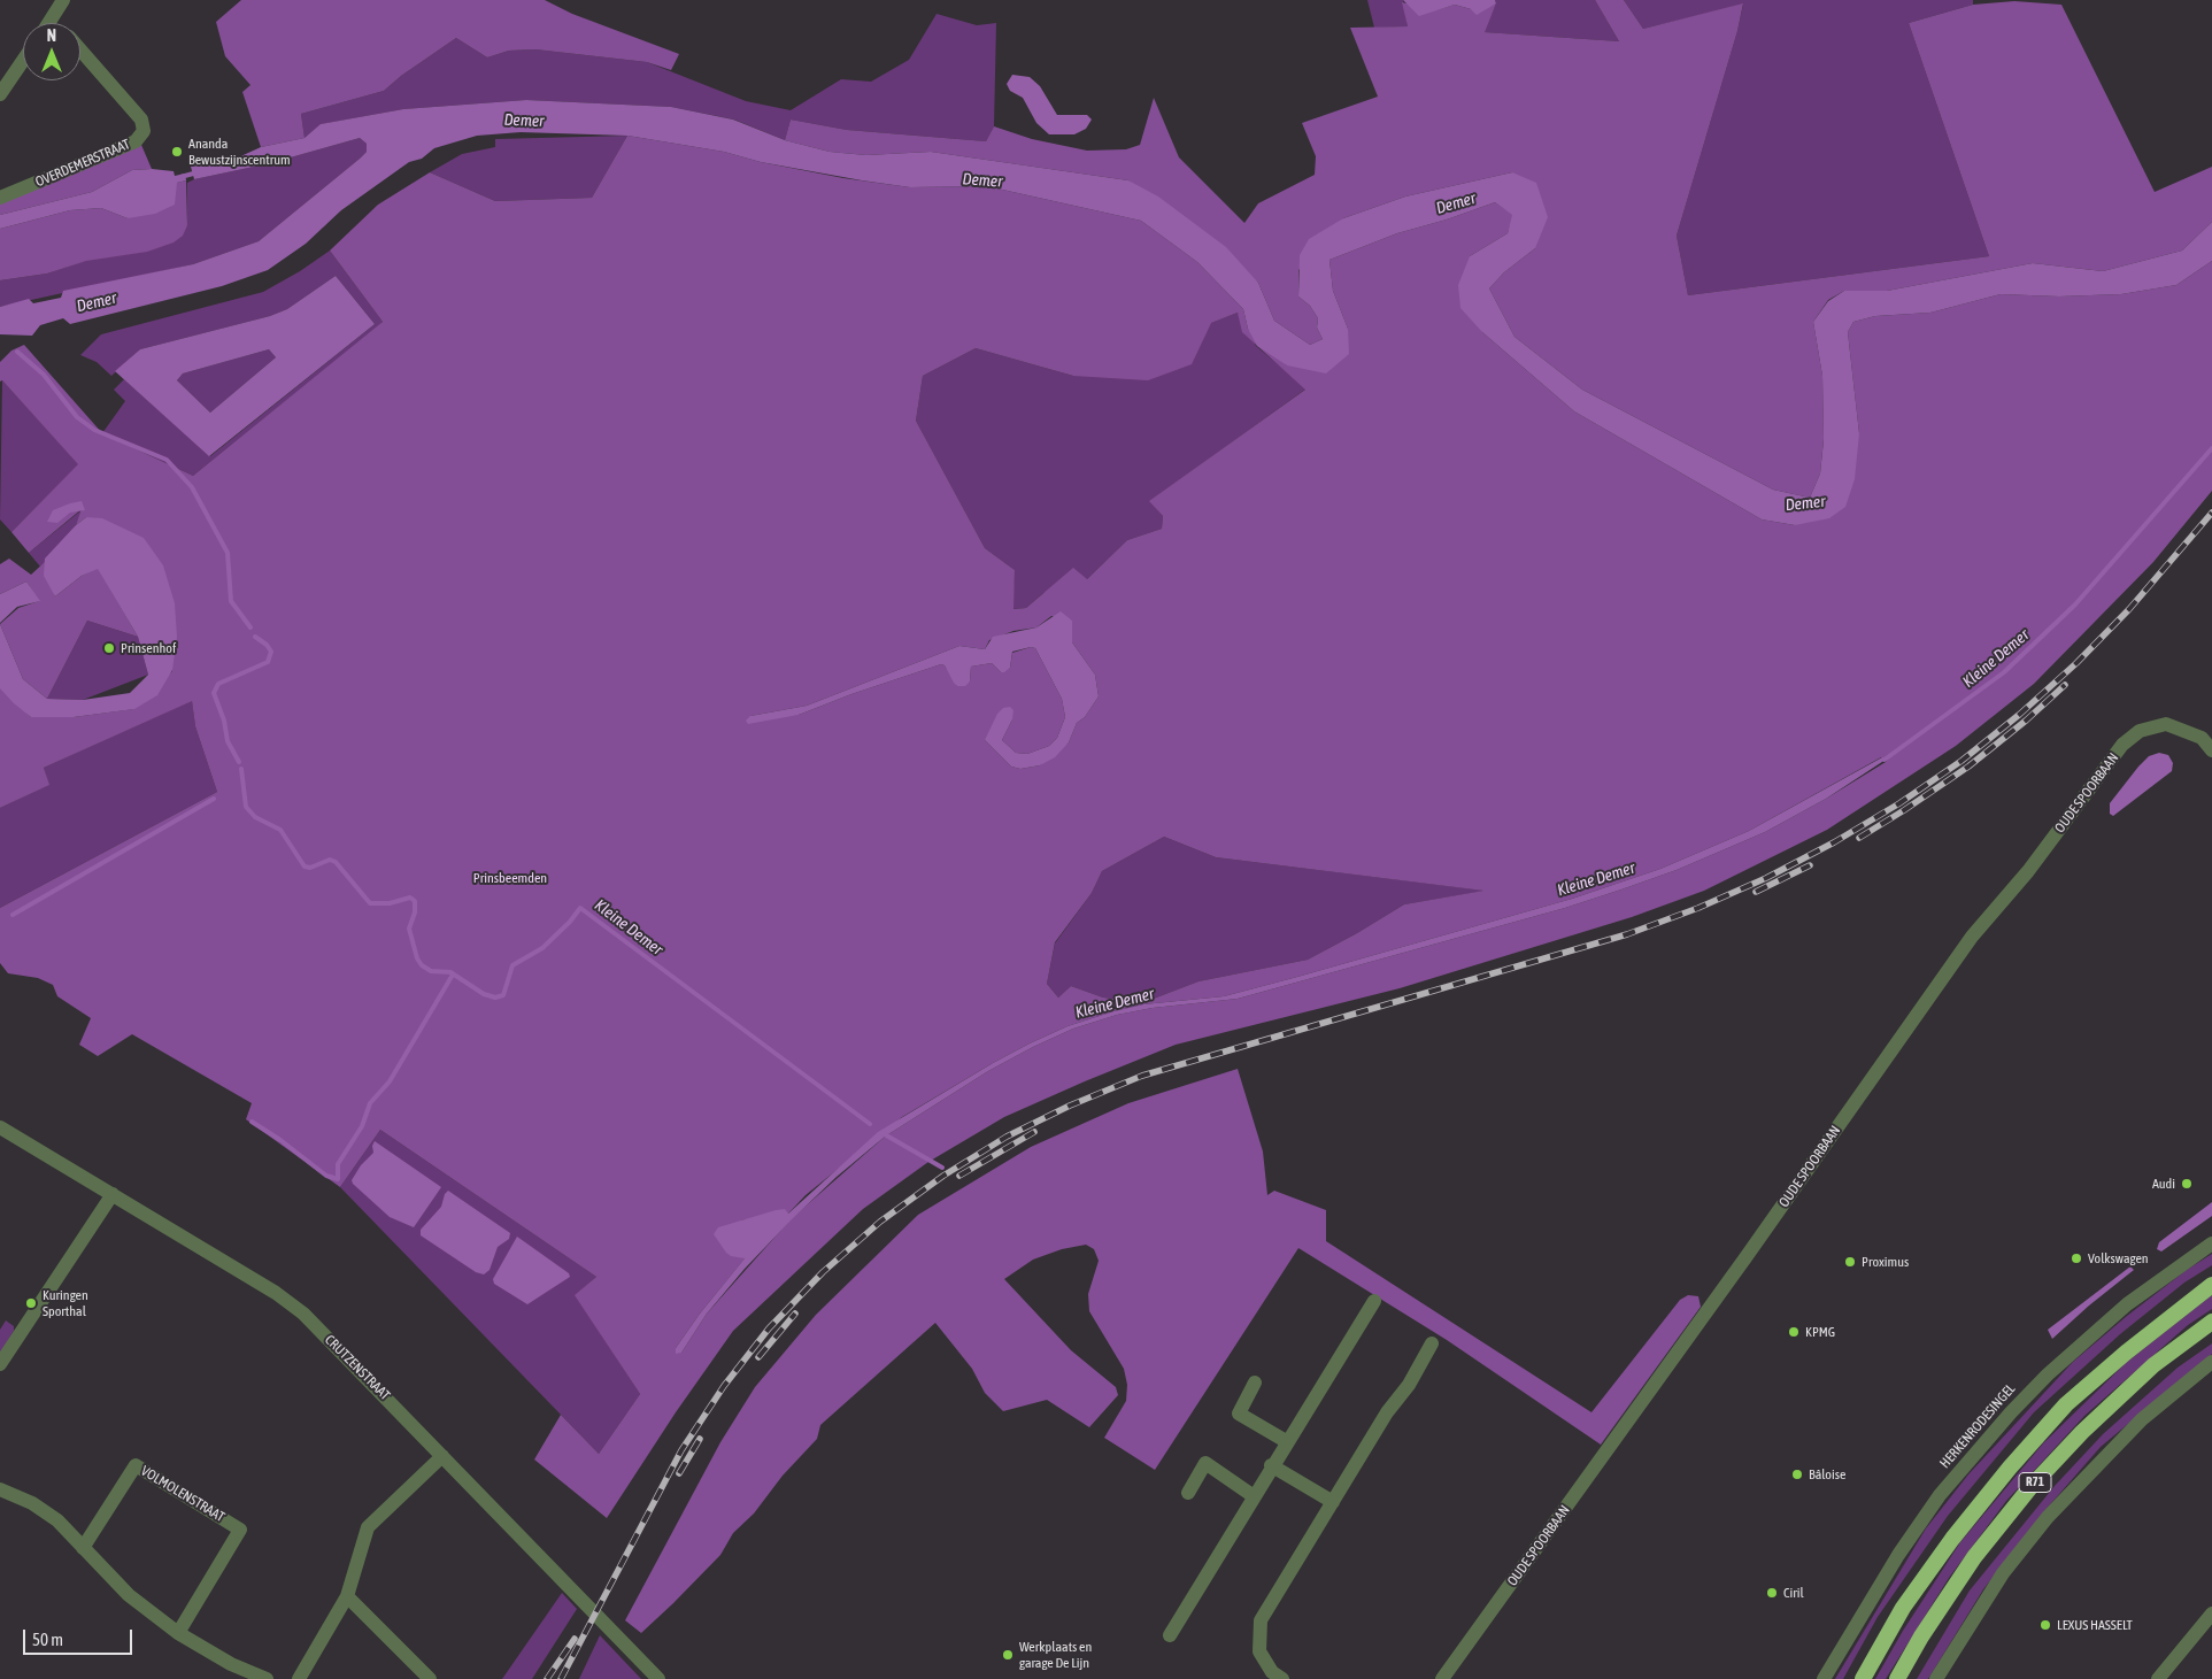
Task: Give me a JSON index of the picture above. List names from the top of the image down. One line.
{"streets":{"highway":["R71"],"street":["OVERDEMERSTRAAT","OUDE SPOORBAAN","CRUTZENSTRAAT","HERKENRODESINGEL","VOLMOLENSTRAAT"]},"water":["Demer","Kleine Demer"],"parks":["Prinsbeemden"],"places":["Ananda Bewustzijnscentrum","Prinsenhof","Audi","Volkswagen","Proximus","Kuringen Sporthal","KPMG","Bâloise","Ciril","LEXUS HASSELT","Werkplaats en garage De Lijn"],"scale_bar":"50 m","north":"top"}
